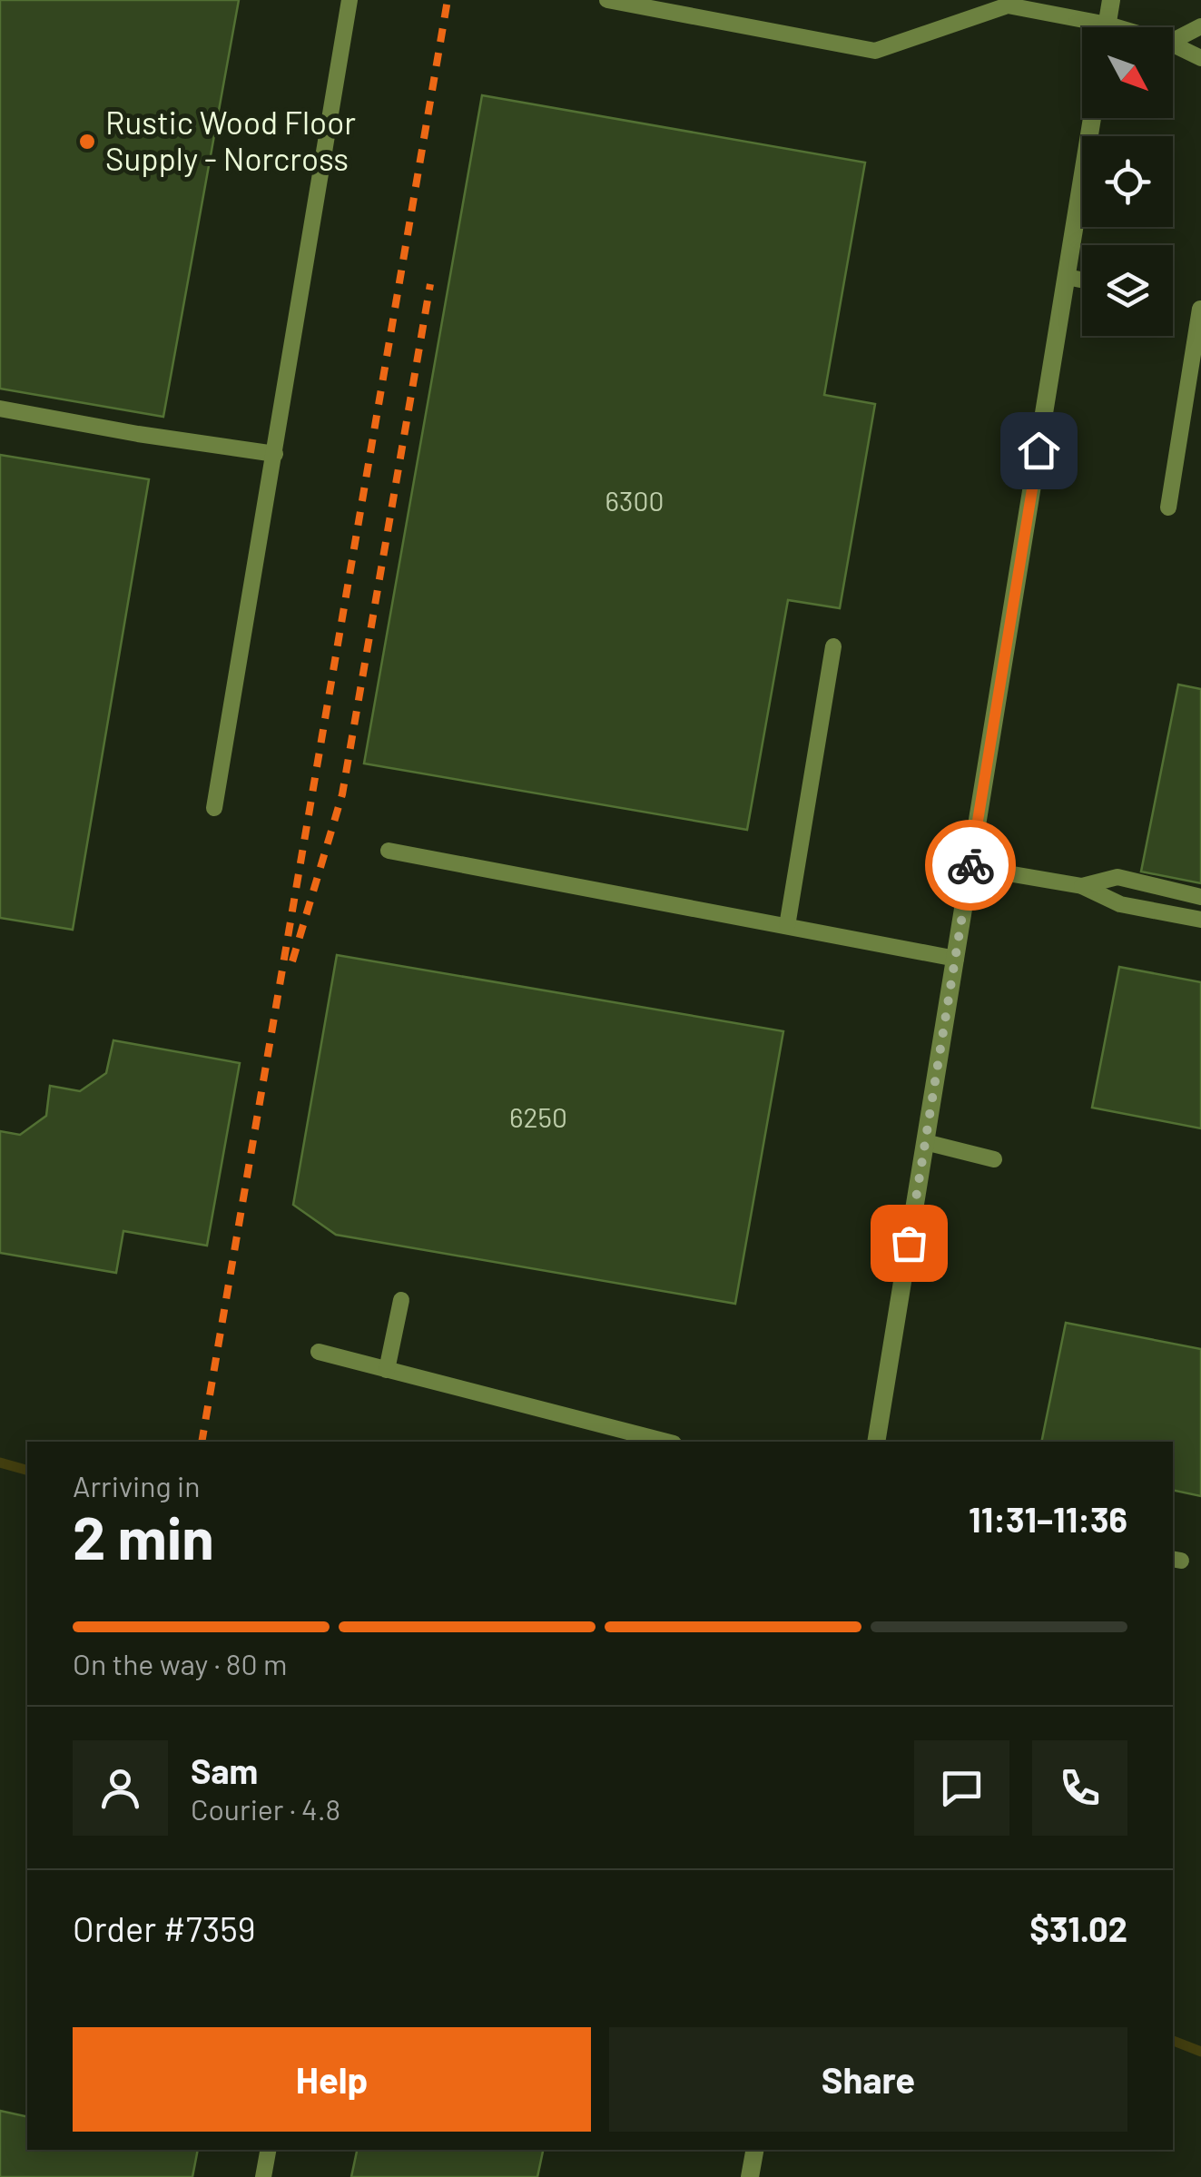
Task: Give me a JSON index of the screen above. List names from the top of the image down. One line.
{"places":["Rustic Wood Floor Supply - Norcross"],"house_numbers":["6300","6250"],"north":"bottom right","page":{"heading":["2 min","Arriving in","11:31–11:36"],"panel":["Sam","Courier · 4.8","Order #7359","$31.02"],"bar":"On the way · 80 m","buttons":["Help","Share"]}}
